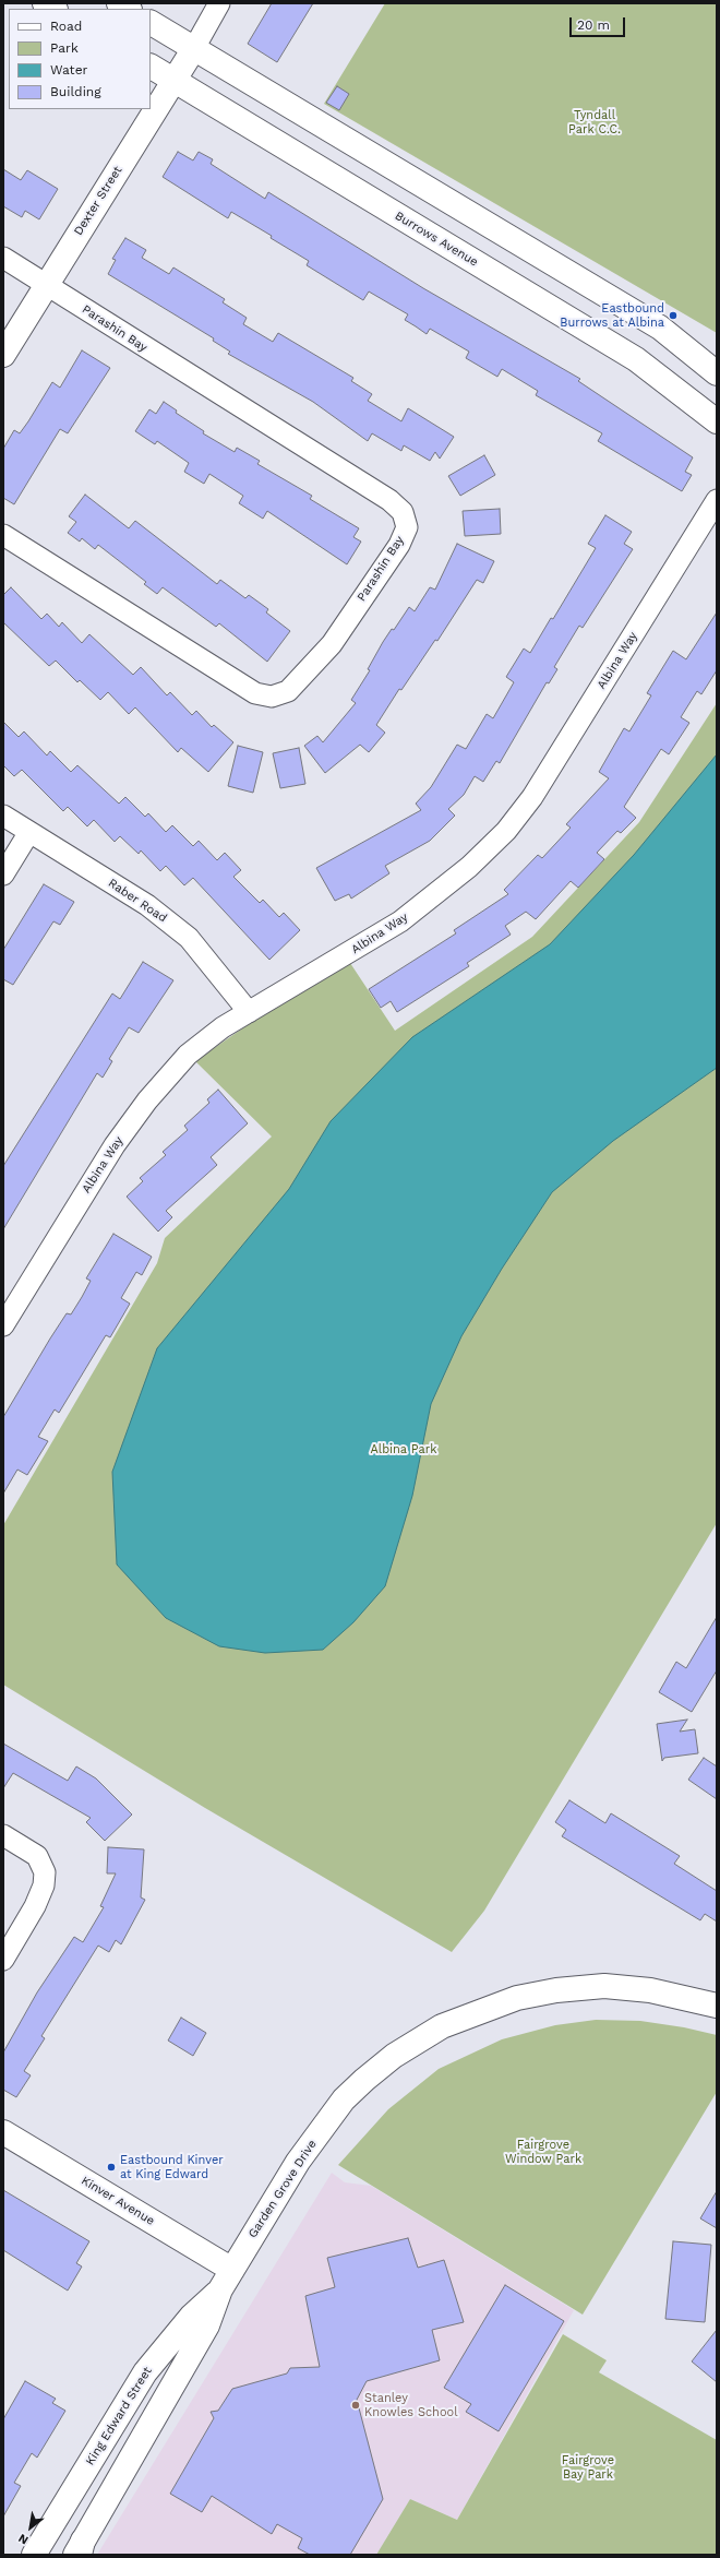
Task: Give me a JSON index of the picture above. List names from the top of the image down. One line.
{"streets":{"street":["Dexter Street","Burrows Avenue","Parashin Bay","Albina Way","Raber Road","Garden Grove Drive","Kinver Avenue","King Edward Street"]},"crossings":[["Dexter Street","Burrows Avenue"],["Dexter Street","Parashin Bay"],["Albina Way","Raber Road"],["Garden Grove Drive","Kinver Avenue"],["Garden Grove Drive","King Edward Street"],["Kinver Avenue","King Edward Street"]],"parks":["Tyndall Park C.C.","Albina Park","Fairgrove Window Park","Fairgrove Bay Park"],"places":["Eastbound Burrows at Albina","Eastbound Kinver at King Edward","Stanley Knowles School"],"legend":["Road","Park","Water","Building"],"scale_bar":"20 m","north":"bottom left"}
